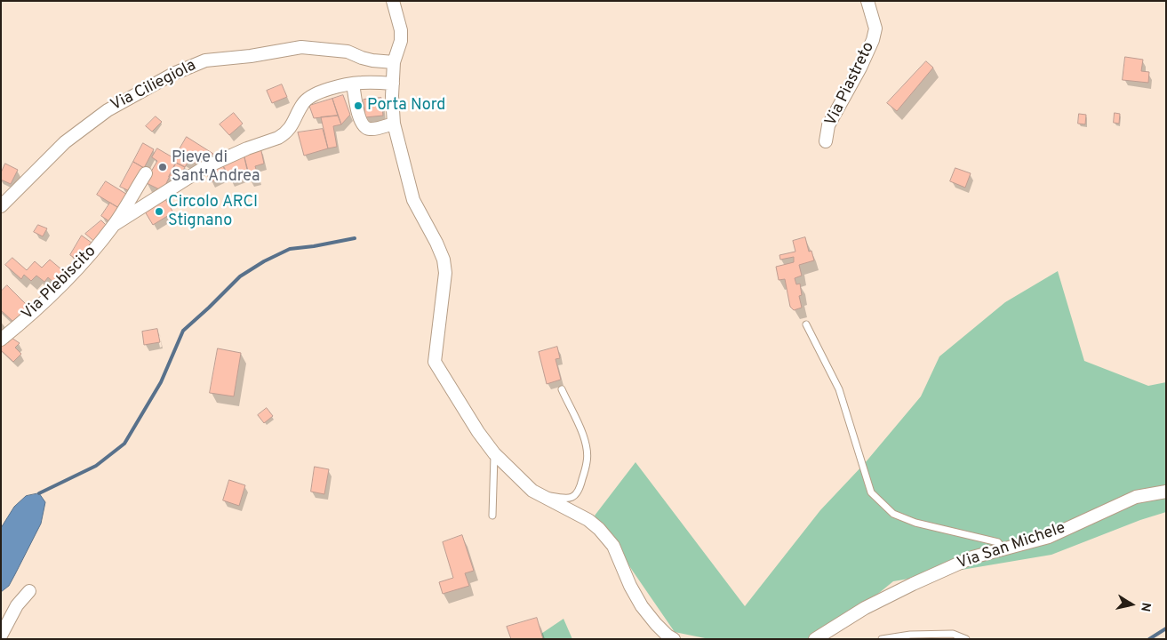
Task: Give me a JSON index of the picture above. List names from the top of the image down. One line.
{"streets":{"street":["Via Piastreto","Via Ciliegiola","Via Plebiscito","Via San Michele"]},"places":["Porta Nord","Pieve di Sant'Andrea","Circolo ARCI Stignano"],"north":"right"}
